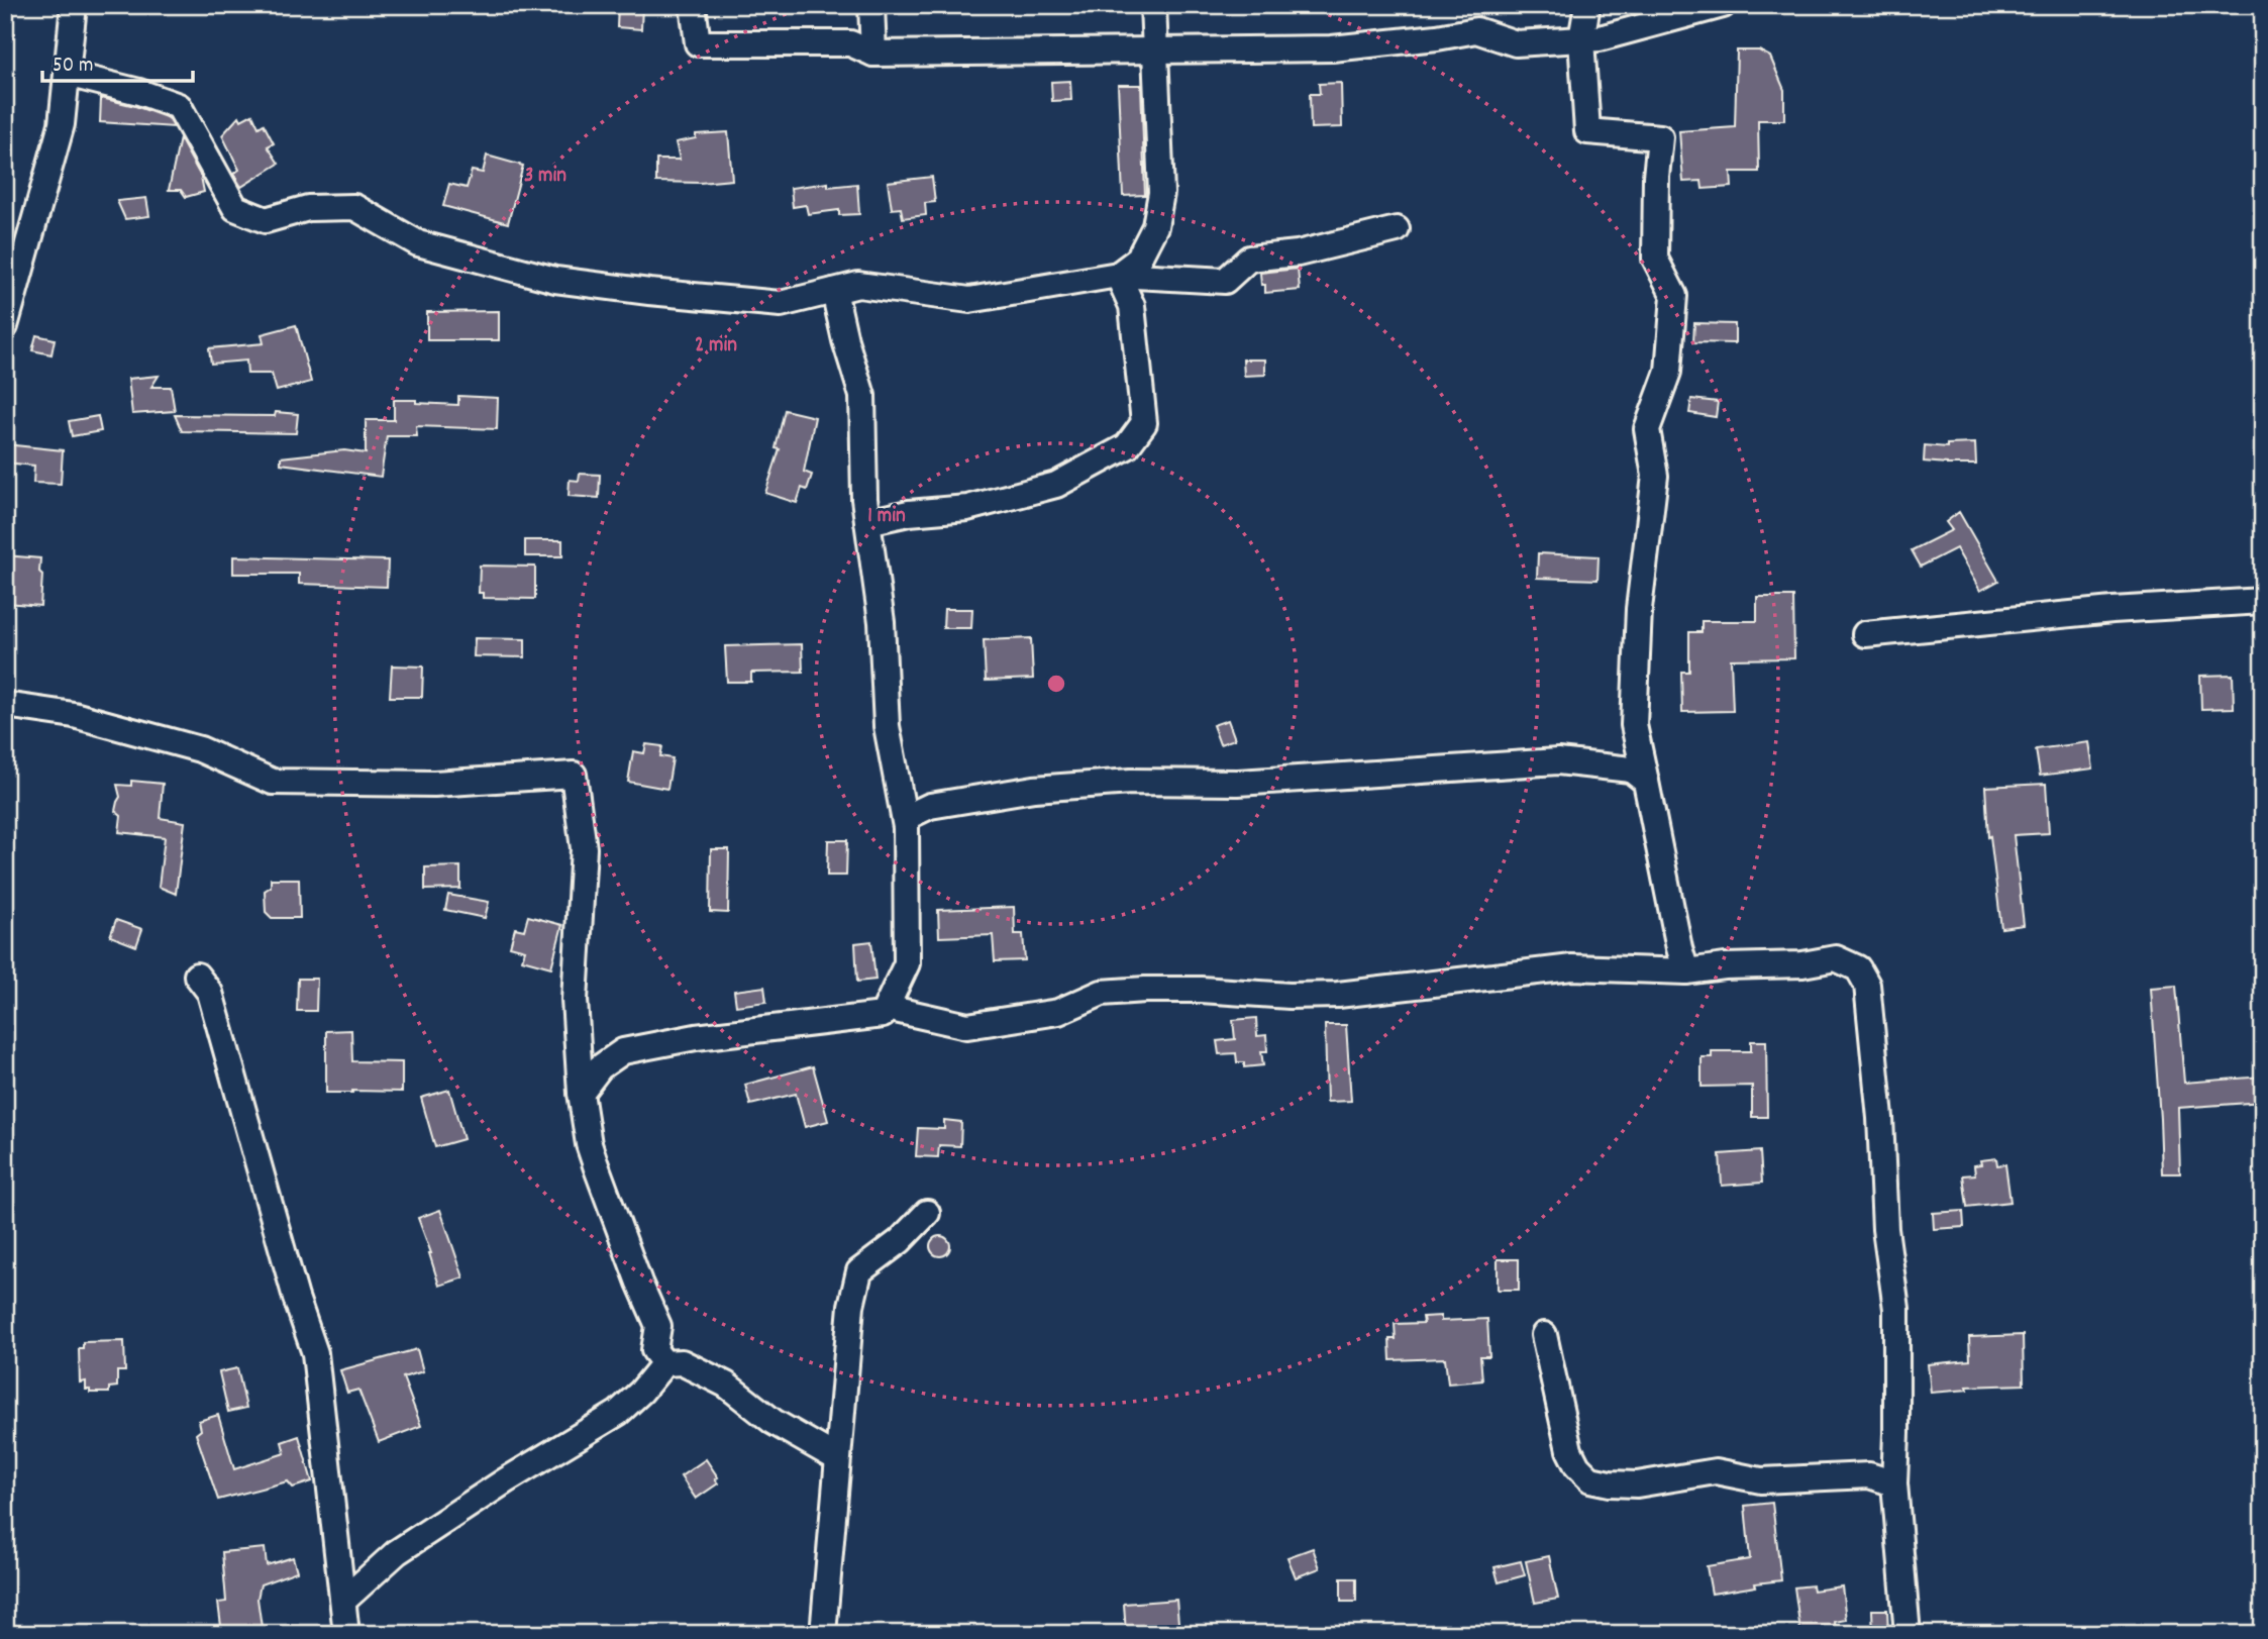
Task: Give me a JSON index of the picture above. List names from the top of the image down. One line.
{"scale_bar":"50 m","rings":["3 min","2 min","1 min"]}
